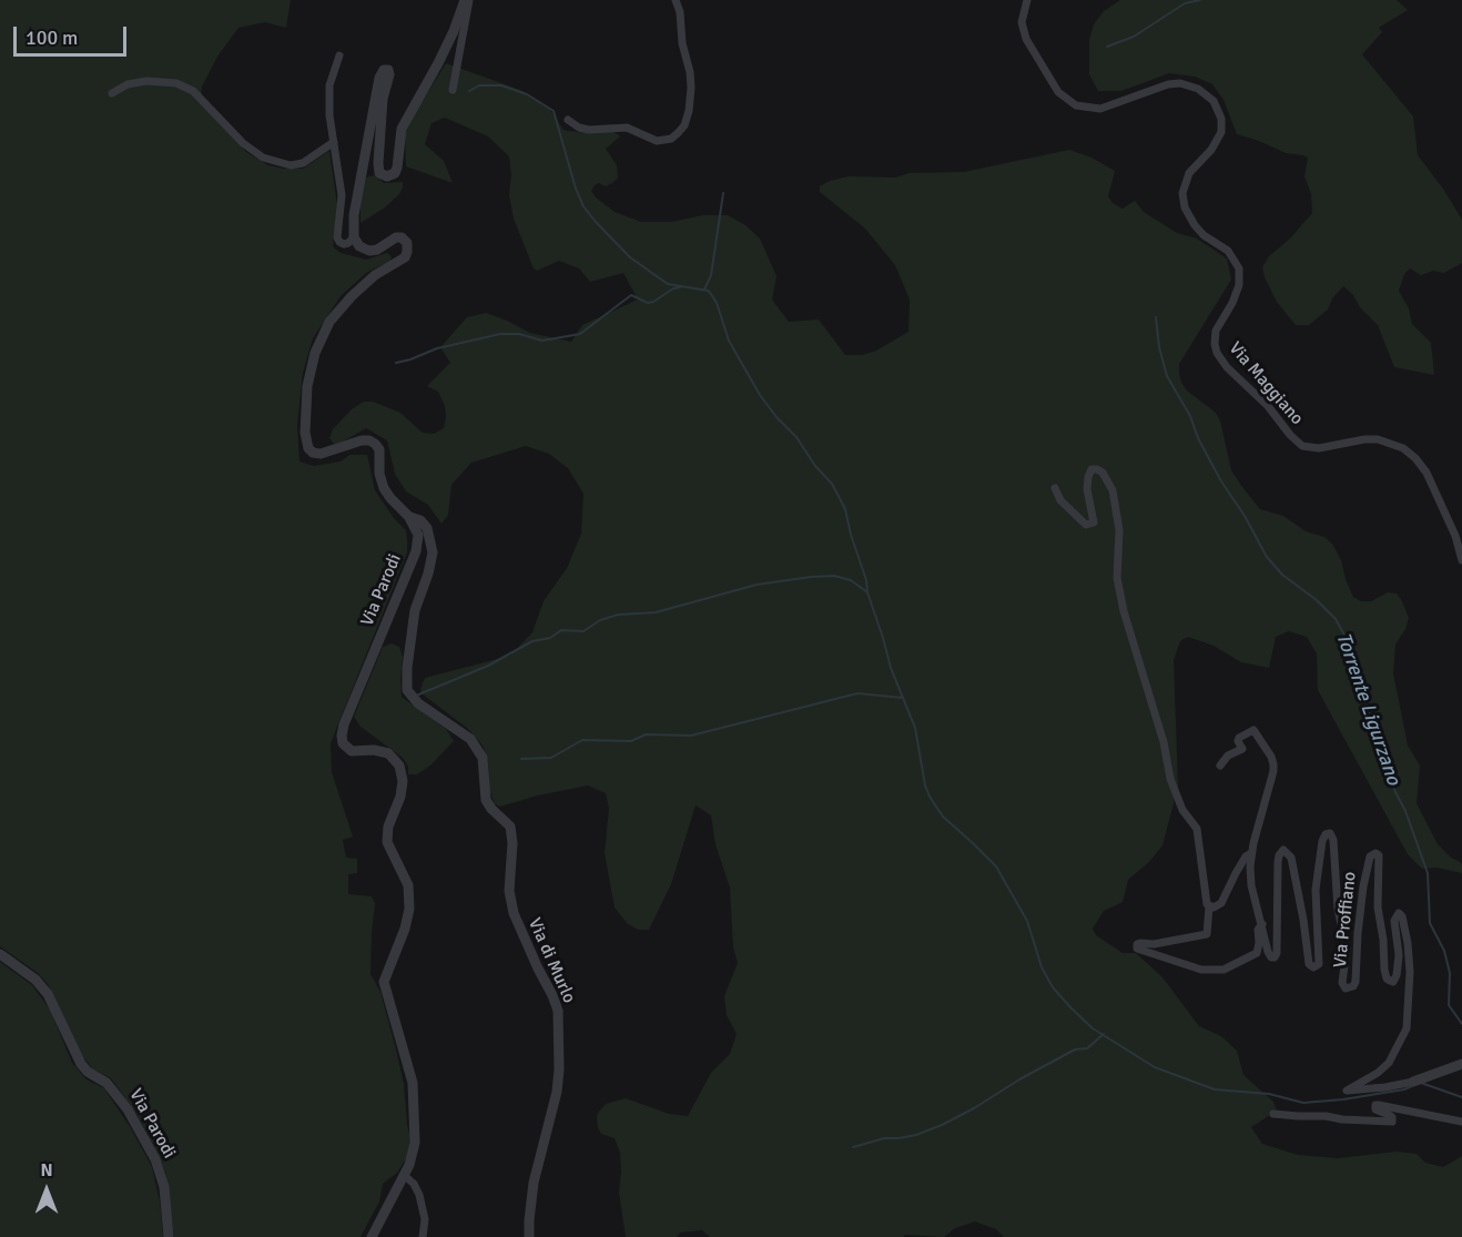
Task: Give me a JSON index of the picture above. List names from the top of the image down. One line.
{"streets":{"street":["Via Maggiano","Via Parodi","Via Proffiano","Via di Murlo"]},"crossings":[["Via Parodi","Via di Murlo"]],"water":["Torrente Ligurzano"],"scale_bar":"100 m","north":"top"}
